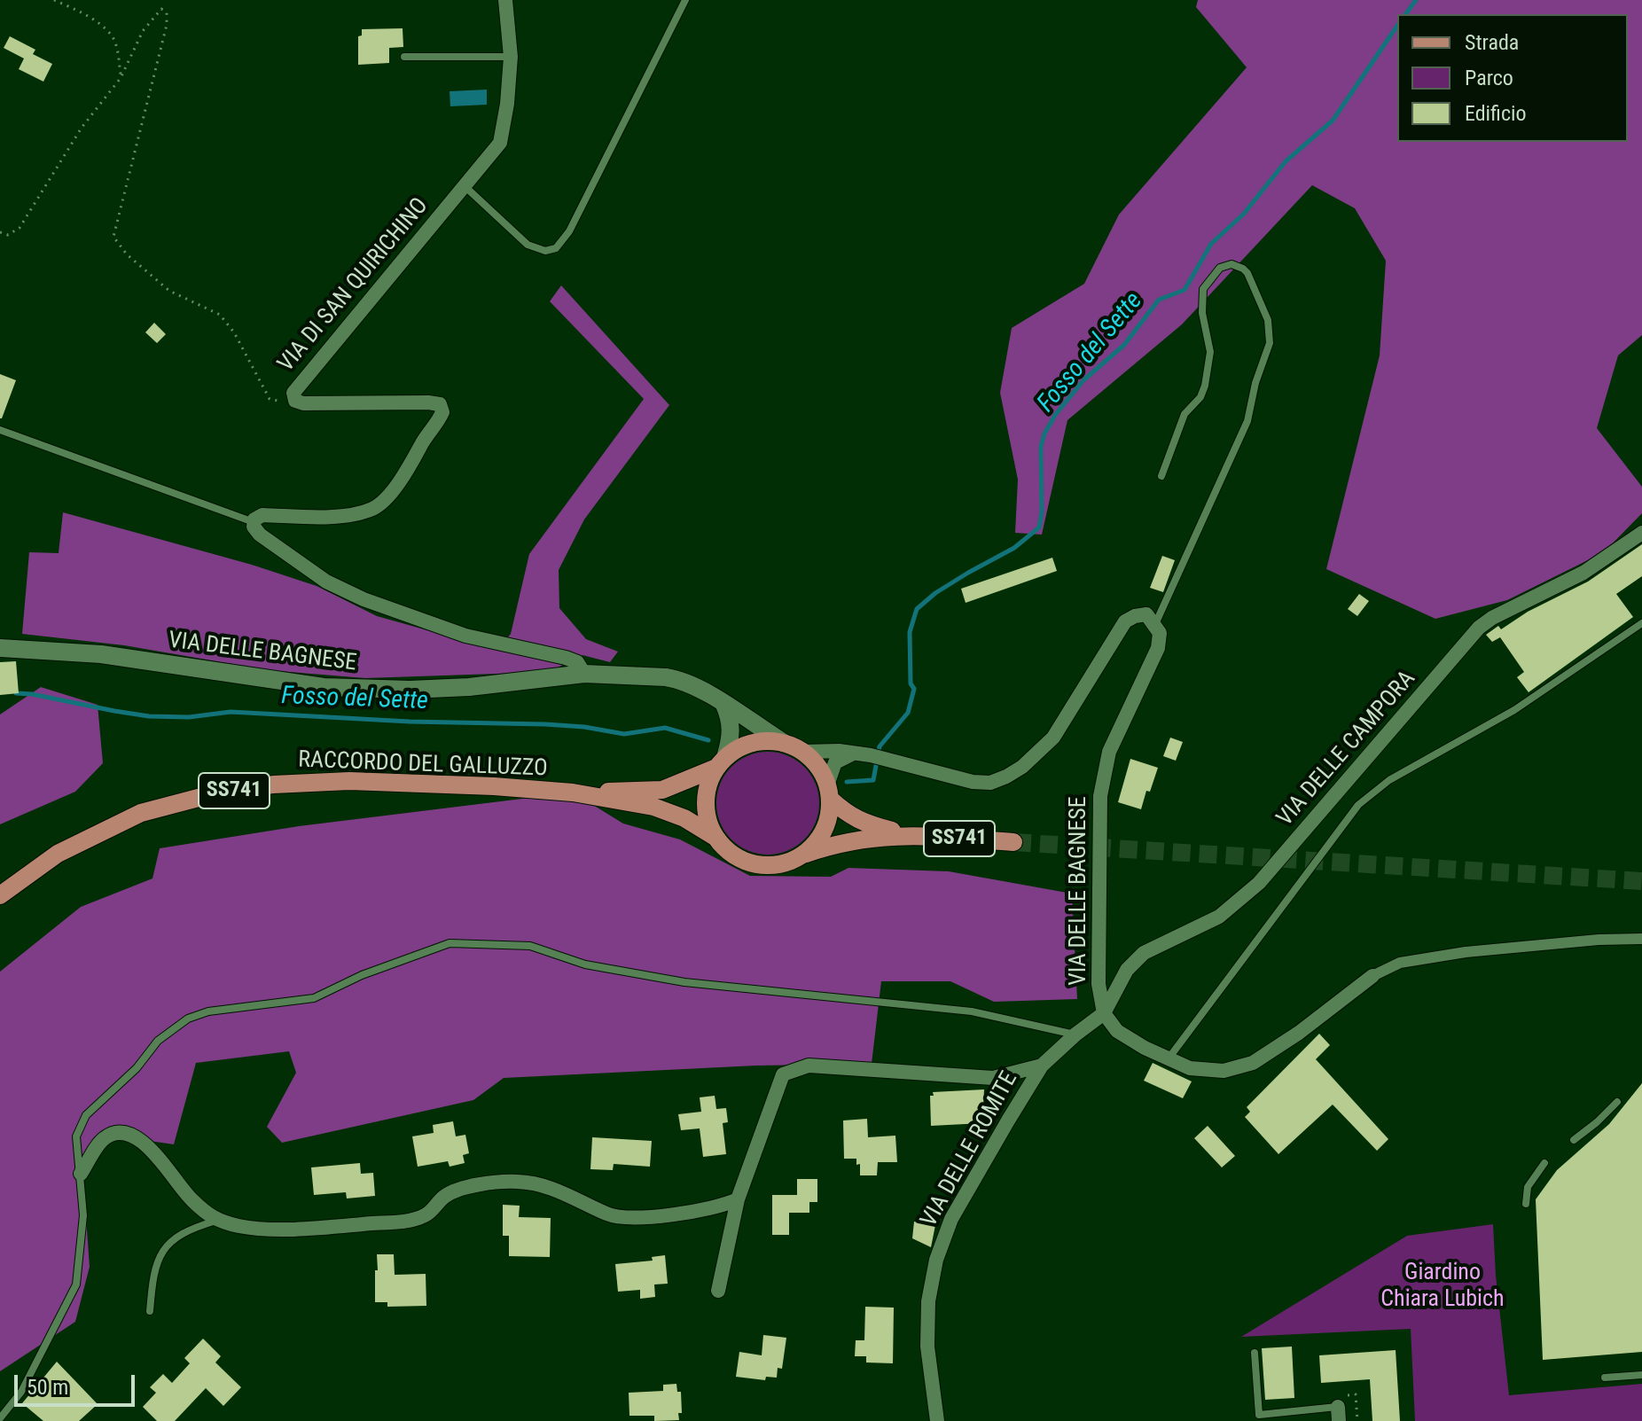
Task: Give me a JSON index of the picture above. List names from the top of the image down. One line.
{"streets":{"main road":["VIA DELLE BAGNESE","RACCORDO DEL GALLUZZO","SS741"],"street":["VIA DI SAN QUIRICHINO","VIA DELLE CAMPORA","VIA DELLE ROMITE"]},"crossings":[["VIA DELLE BAGNESE","VIA DELLE CAMPORA"],["VIA DELLE BAGNESE","RACCORDO DEL GALLUZZO"],["VIA DELLE BAGNESE","SS741"],["VIA DELLE BAGNESE","VIA DELLE ROMITE"],["VIA DELLE CAMPORA","VIA DELLE ROMITE"],["RACCORDO DEL GALLUZZO","SS741"]],"water":["Fosso del Sette"],"parks":["Giardino Chiara Lubich"],"legend":["Strada","Parco","Edificio"],"scale_bar":"50 m"}
